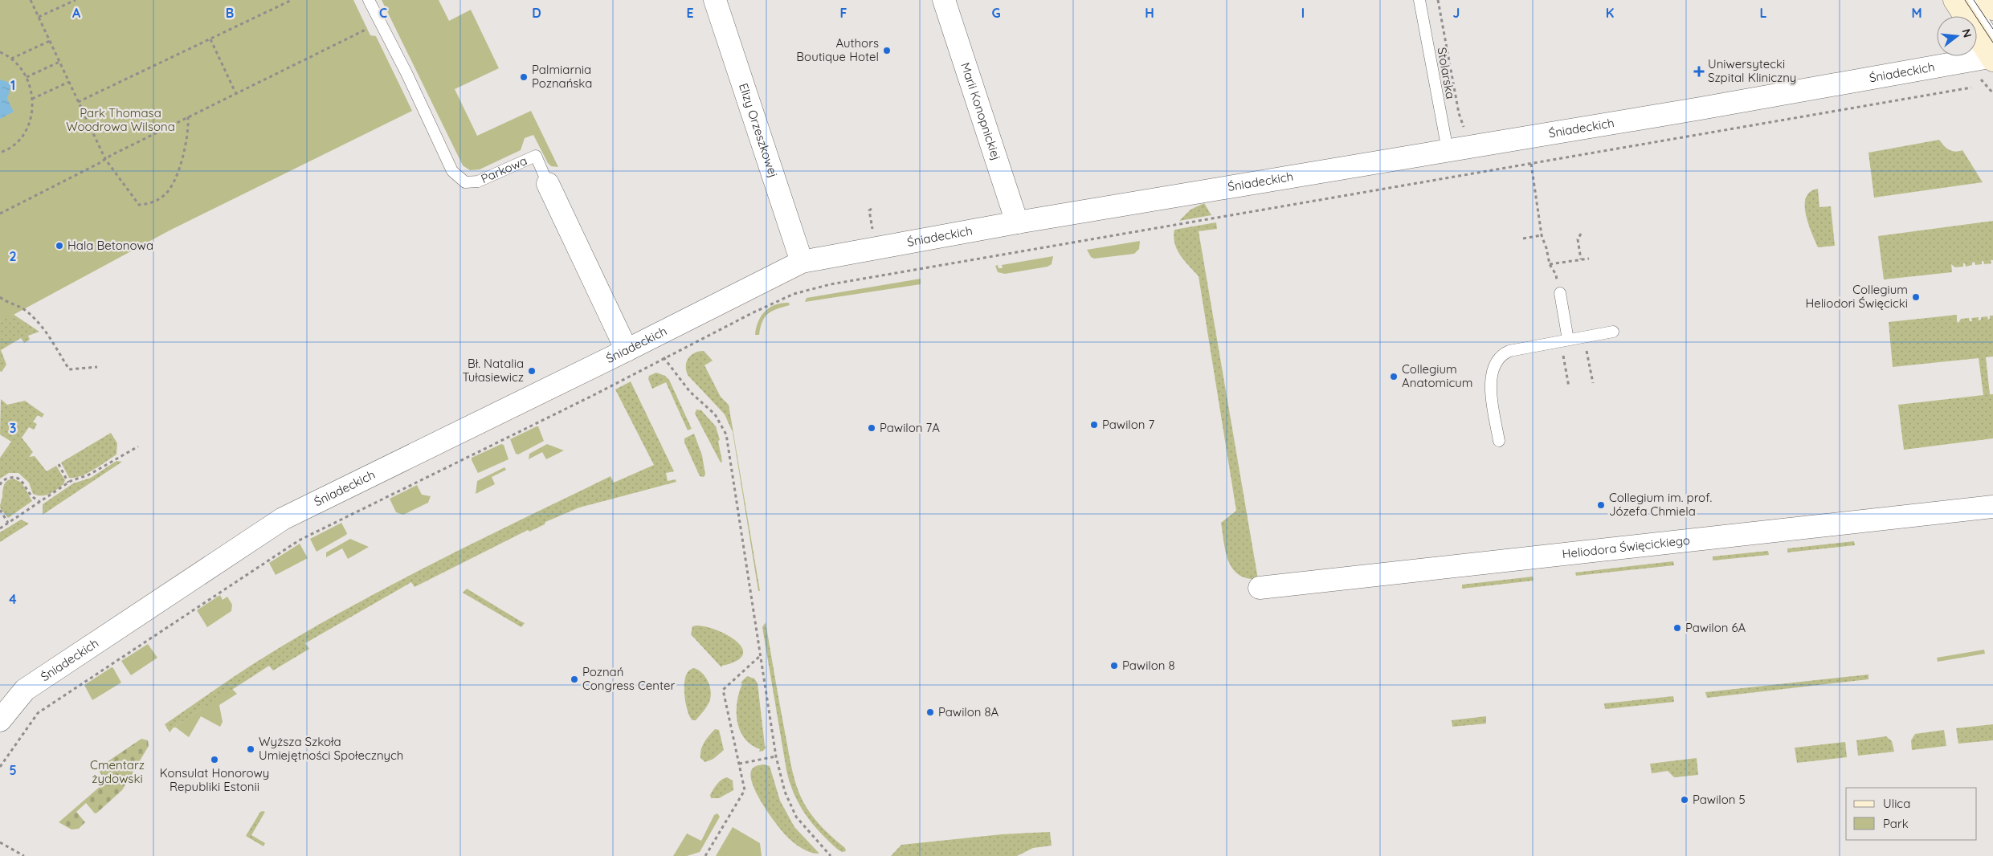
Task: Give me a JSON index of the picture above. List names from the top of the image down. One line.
{"streets":{"street":["Śniadeckich","Marii Konopnickiej","Elizy Orzeszkowej","Parkowa","Heliodora Święcickiego"],"lane":["Stolarska"]},"crossings":[["Śniadeckich","Stolarska"],["Śniadeckich","Marii Konopnickiej"],["Śniadeckich","Elizy Orzeszkowej"],["Śniadeckich","Parkowa"]],"parks":["Park Thomasa Woodrowa Wilsona","Cmentarz żydowski"],"places":{"other":["Authors Boutique Hotel","Palmiarnia Poznańska","Hala Betonowa","Collegium Heliodori Święcicki","Bł. Natalia Tułasiewicz","Collegium Anatomicum","Pawilon 7","Pawilon 7A","Collegium im. prof. Józefa Chmiela","Pawilon 6A","Pawilon 8","Poznań Congress Center","Pawilon 8A","Wyższa Szkoła Umiejętności Społecznych","Konsulat Honorowy Republiki Estonii","Pawilon 5"],"health":["Uniwersytecki Szpital Kliniczny"]},"legend":["Ulica","Park"],"north":"right","grid":{"columns":["A","B","C","D","E","F","G","H","I","J","K","L","M"],"rows":["1","2","3","4","5"]}}
